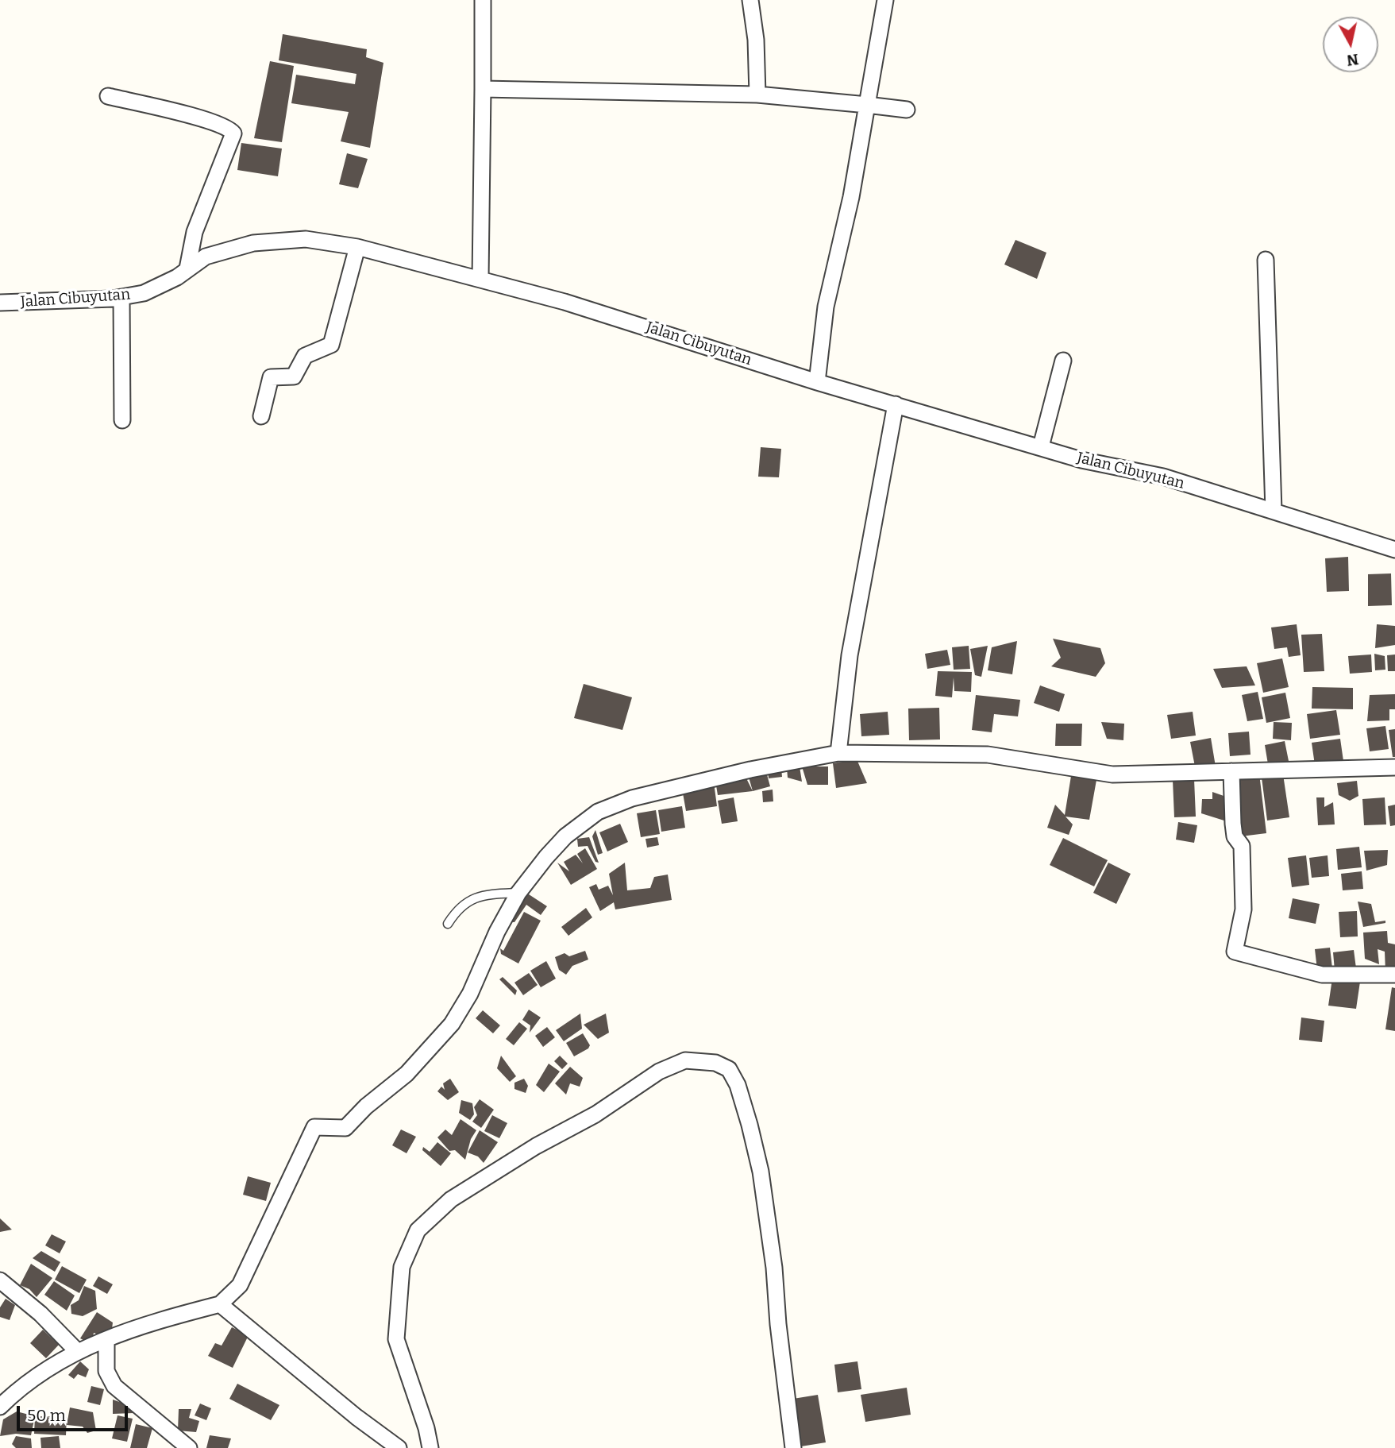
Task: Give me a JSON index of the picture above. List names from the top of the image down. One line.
{"streets":{"street":["Jalan Cibuyutan"]},"scale_bar":"50 m","north":"bottom"}
